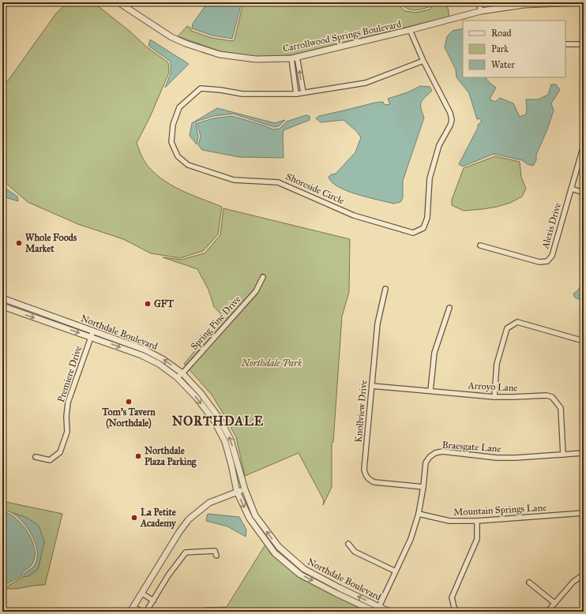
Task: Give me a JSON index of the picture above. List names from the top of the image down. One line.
{"streets":{"street":["Carrollwood Springs Boulevard","Shoreside Circle","Alexis Drive","Spring Pine Drive","Northdale Boulevard","Premiere Drive","Arroyo Lane","Knollview Drive","Braesgate Lane","Mountain Springs Lane"]},"crossings":[["Carrollwood Springs Boulevard","Shoreside Circle"],["Spring Pine Drive","Northdale Boulevard"],["Northdale Boulevard","Premiere Drive"],["Northdale Boulevard","Braesgate Lane"],["Arroyo Lane","Knollview Drive"],["Arroyo Lane","Braesgate Lane"],["Knollview Drive","Braesgate Lane"],["Braesgate Lane","Mountain Springs Lane"]],"districts":["NORTHDALE"],"parks":["Northdale Park"],"places":["Whole Foods Market","GFT","Tom's Tavern (Northdale)","Northdale Plaza Parking","La Petite Academy"],"legend":["Road","Park","Water"]}
